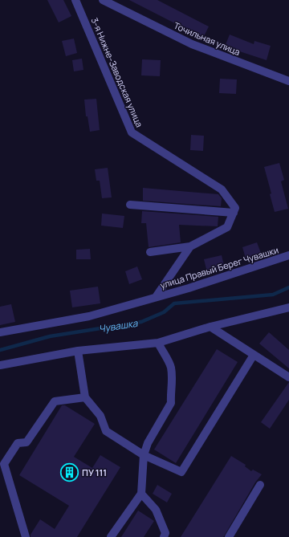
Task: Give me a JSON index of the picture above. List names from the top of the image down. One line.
{"streets":{"street":["Точильная улица","3-я Нижне-Заводская улица","улица Правый Берег Чувашки"]},"water":["Чувашка"],"places":{"building":["ПУ 111"]}}
